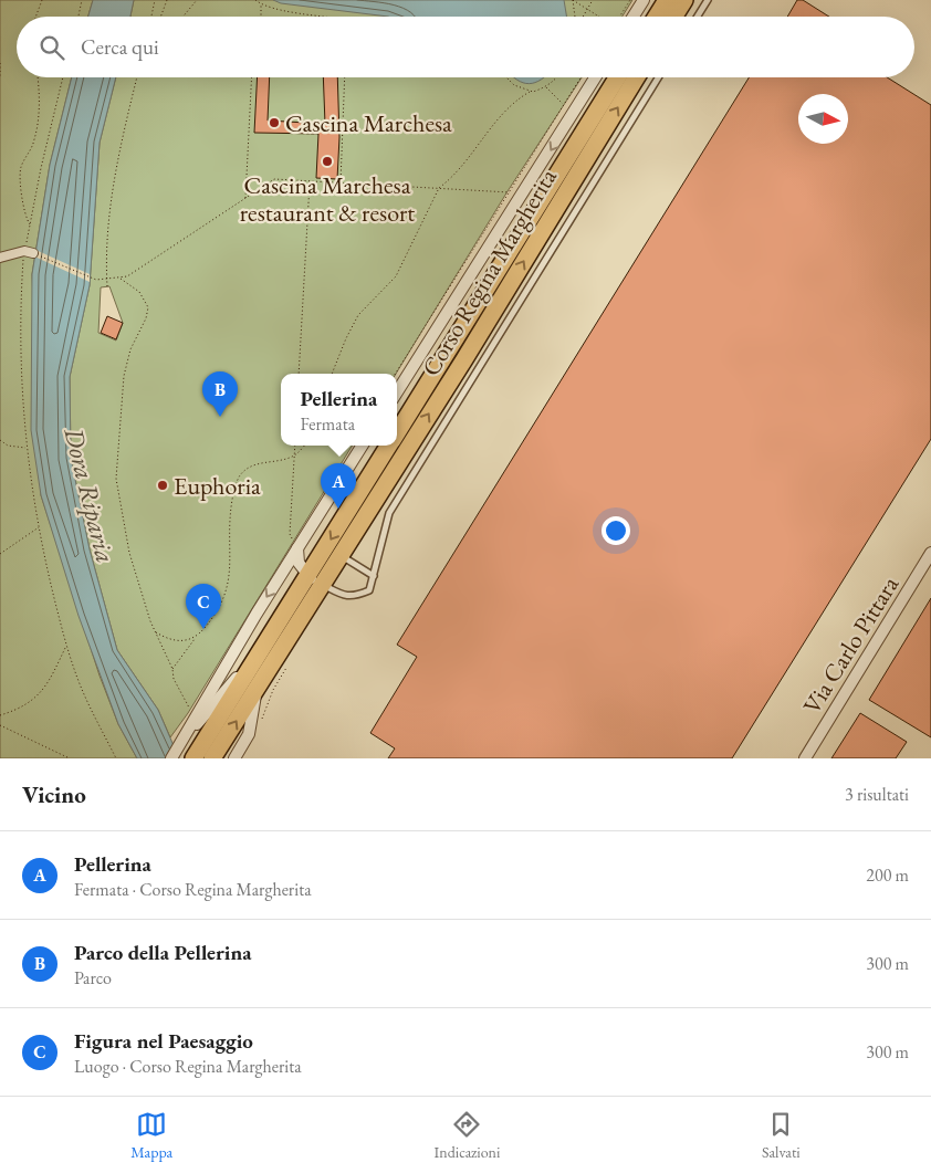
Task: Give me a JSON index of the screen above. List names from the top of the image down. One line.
{"streets":{"main road":["Corso Regina Margherita"],"street":["Via Carlo Pittara"]},"water":["Dora Riparia"],"places":["Cascina Marchesa","Cascina Marchesa restaurant & resort","Euphoria"],"north":"right","page":{"search":"Cerca qui","pins":["B","A","C"],"popup":["Pellerina","Fermata"],"heading":["Vicino","3 risultati"],"list":[{"mark":"A","name":"Pellerina","note":"Fermata · Corso Regina Margherita","value":"200 m"},{"mark":"B","name":"Parco della Pellerina","note":"Parco","value":"300 m"},{"mark":"C","name":"Figura nel Paesaggio","note":"Luogo · Corso Regina Margherita","value":"300 m"}],"nav":["Mappa","Indicazioni","Salvati"]}}
